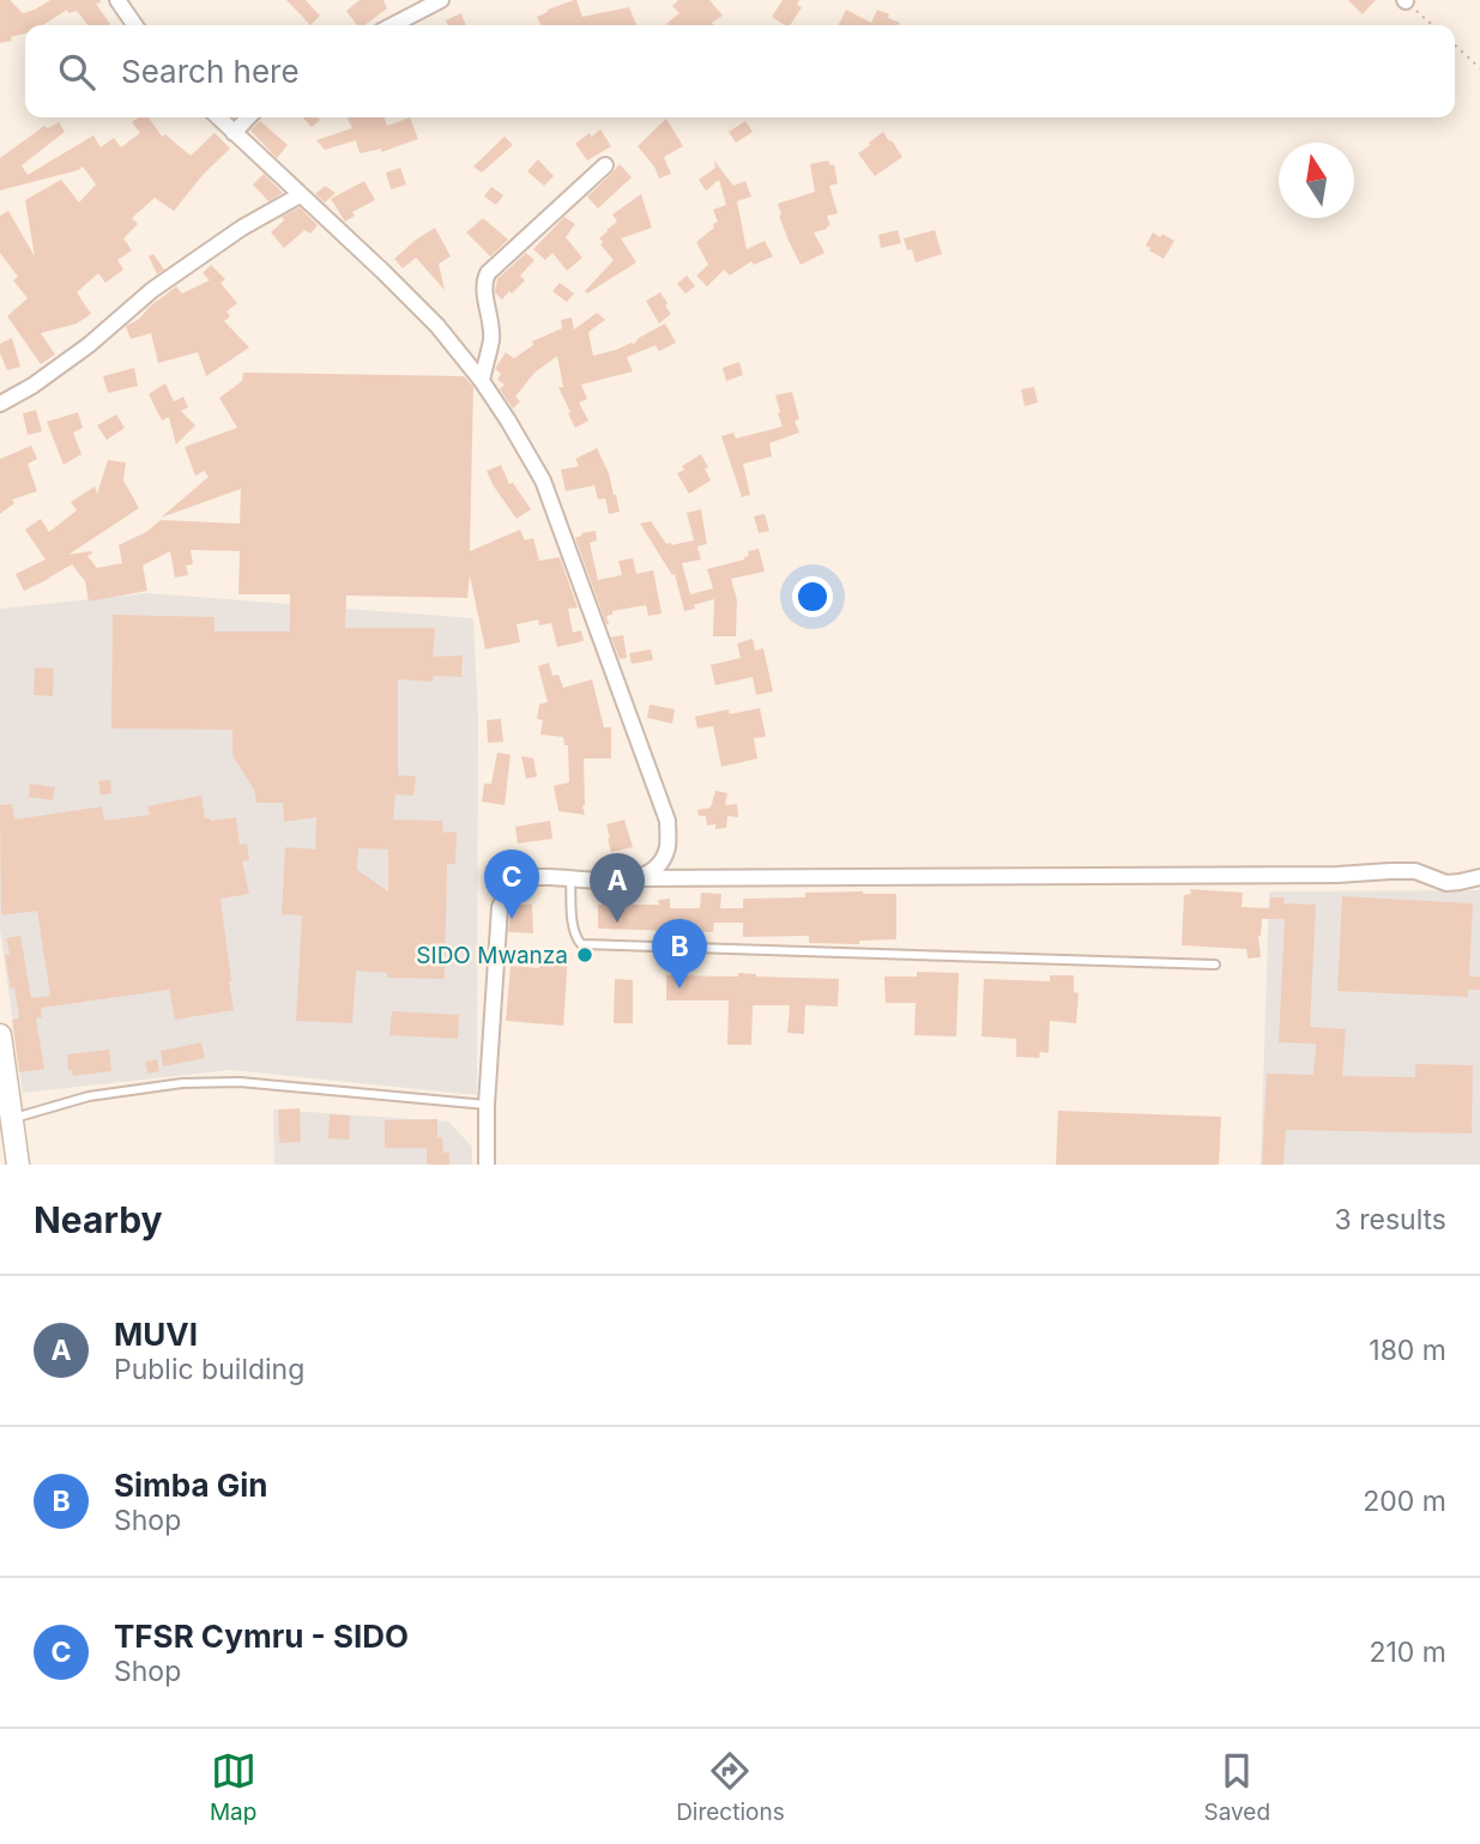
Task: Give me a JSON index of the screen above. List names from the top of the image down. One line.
{"places":["SIDO Mwanza"],"north":"top","page":{"search":"Search here","pins":["C","A","B"],"heading":["Nearby","3 results"],"list":[{"mark":"A","name":"MUVI","note":"Public building","value":"180 m"},{"mark":"B","name":"Simba Gin","note":"Shop","value":"200 m"},{"mark":"C","name":"TFSR Cymru - SIDO","note":"Shop","value":"210 m"}],"nav":["Map","Directions","Saved"]}}
